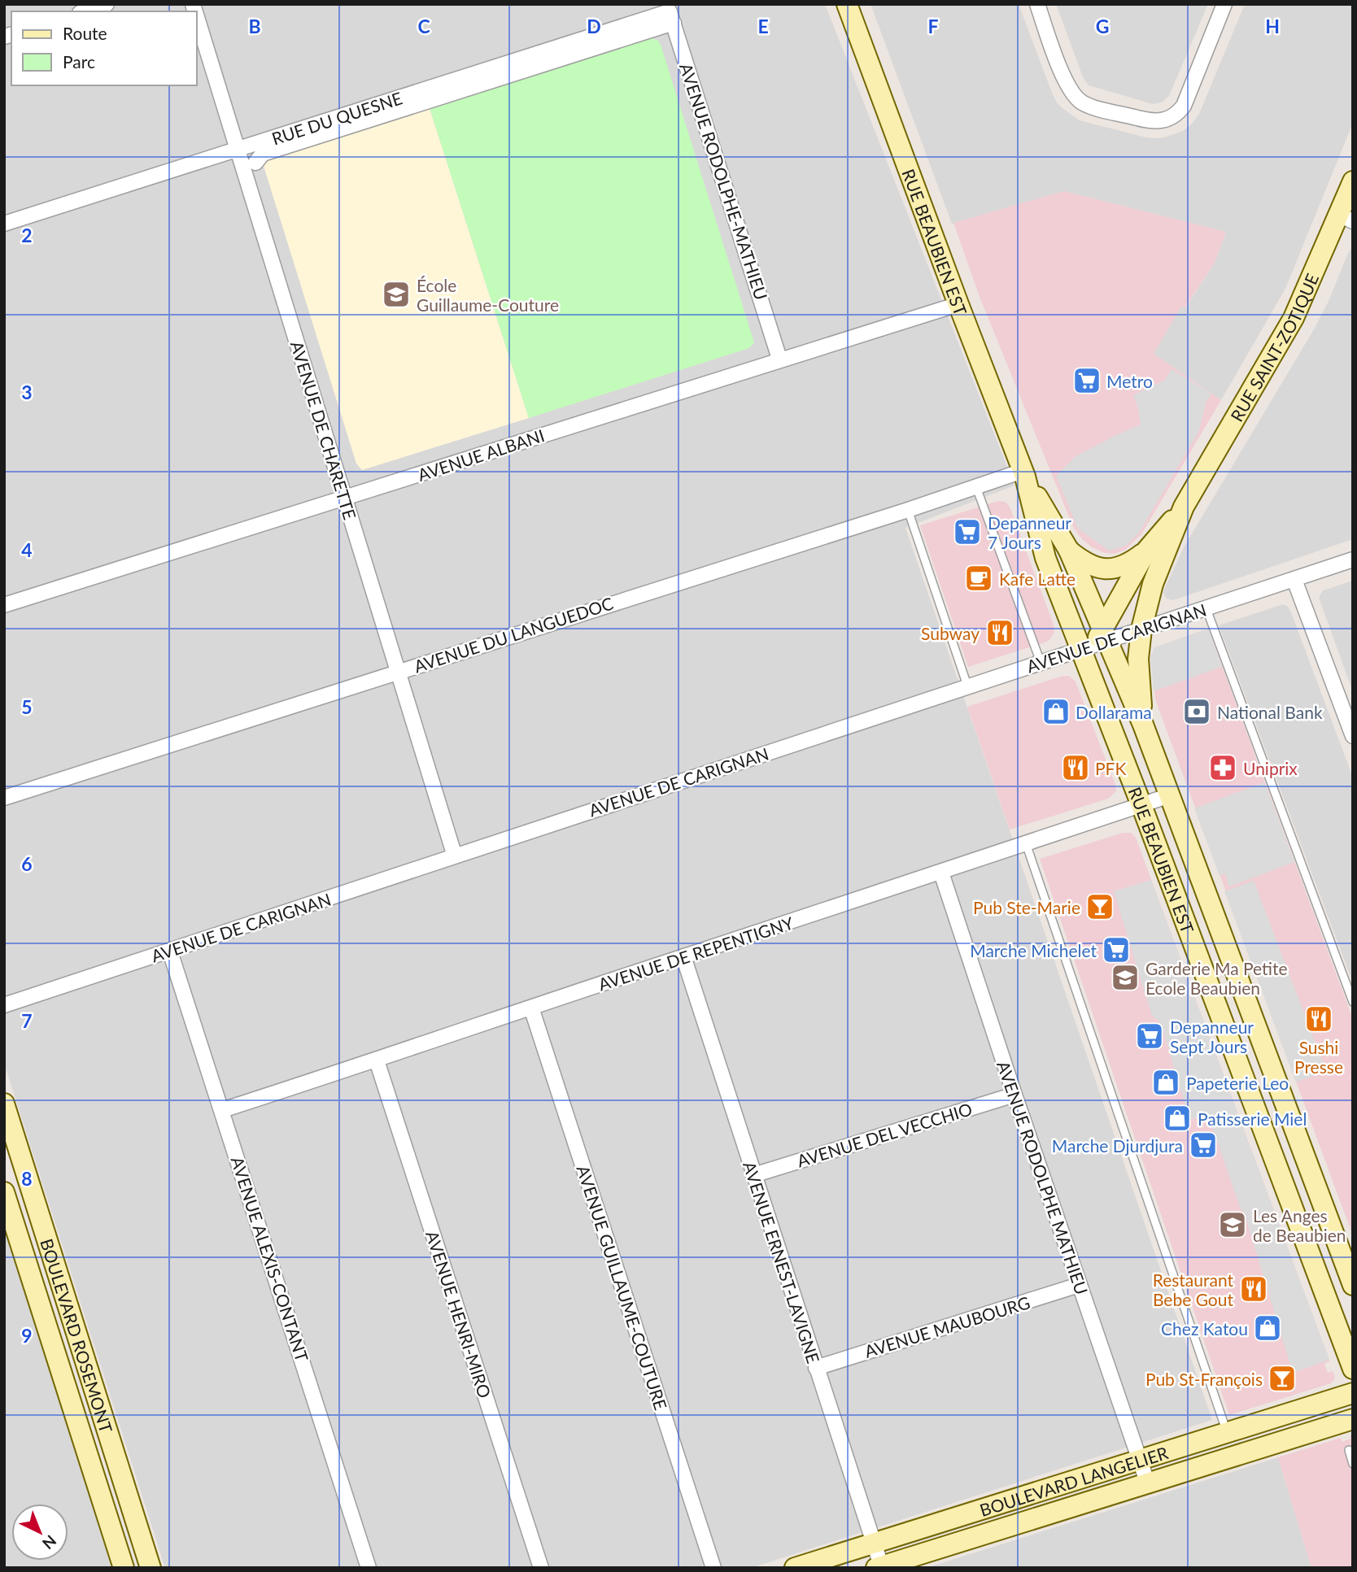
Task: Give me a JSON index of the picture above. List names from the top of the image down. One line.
{"streets":{"street":["RUE DU QUESNE","AVENUE RODOLPHE-MATHIEU","RUE BEAUBIEN EST","RUE SAINT-ZOTIQUE","AVENUE DE CHARETTE","AVENUE ALBANI","AVENUE DU LANGUEDOC","AVENUE DE CARIGNAN","AVENUE DE REPENTIGNY","AVENUE DEL VECCHIO","AVENUE RODOLPHE MATHIEU","AVENUE ALEXIS-CONTANT","AVENUE ERNEST-LAVIGNE","AVENUE GUILLAUME-COUTURE","AVENUE HENRI-MIRO","AVENUE MAUBOURG","BOULEVARD ROSEMONT","BOULEVARD LANGELIER"]},"crossings":[["RUE DU QUESNE","AVENUE RODOLPHE-MATHIEU"],["RUE DU QUESNE","AVENUE DE CHARETTE"],["AVENUE RODOLPHE-MATHIEU","AVENUE ALBANI"],["RUE BEAUBIEN EST","RUE SAINT-ZOTIQUE"],["RUE BEAUBIEN EST","AVENUE ALBANI"],["RUE BEAUBIEN EST","AVENUE DU LANGUEDOC"],["RUE BEAUBIEN EST","AVENUE DE CARIGNAN"],["RUE BEAUBIEN EST","AVENUE DE REPENTIGNY"],["RUE SAINT-ZOTIQUE","AVENUE DE CARIGNAN"],["AVENUE DE CHARETTE","AVENUE ALBANI"],["AVENUE DE CHARETTE","AVENUE DU LANGUEDOC"],["AVENUE DE CHARETTE","AVENUE DE CARIGNAN"],["AVENUE DE CARIGNAN","AVENUE ALEXIS-CONTANT"],["AVENUE DE REPENTIGNY","AVENUE RODOLPHE MATHIEU"],["AVENUE DE REPENTIGNY","AVENUE ALEXIS-CONTANT"],["AVENUE DE REPENTIGNY","AVENUE ERNEST-LAVIGNE"],["AVENUE DE REPENTIGNY","AVENUE GUILLAUME-COUTURE"],["AVENUE DE REPENTIGNY","AVENUE HENRI-MIRO"],["AVENUE DEL VECCHIO","AVENUE RODOLPHE MATHIEU"],["AVENUE DEL VECCHIO","AVENUE ERNEST-LAVIGNE"],["AVENUE RODOLPHE MATHIEU","AVENUE MAUBOURG"],["AVENUE RODOLPHE MATHIEU","BOULEVARD LANGELIER"],["AVENUE ERNEST-LAVIGNE","AVENUE MAUBOURG"],["AVENUE ERNEST-LAVIGNE","BOULEVARD LANGELIER"]],"places":{"school or university":["École Guillaume-Couture","Garderie Ma Petite Ecole Beaubien","Les Anges de Beaubien"],"supermarket":["Metro","Depanneur 7 Jours","Marche Michelet","Depanneur Sept Jours","Marche Djurdjura"],"cafe":["Kafe Latte"],"restaurant":["Subway","PFK","Sushi Presse","Restaurant Bebe Gout"],"shop":["Dollarama","Papeterie Leo","Patisserie Miel","Chez Katou"],"bank":["National Bank"],"pharmacy":["Uniprix"],"bar":["Pub Ste-Marie","Pub St-François"]},"legend":["Route","Parc"],"north":"bottom right","grid":{"columns":["B","C","D","E","F","G","H"],"rows":["2","3","4","5","6","7","8","9"]}}
